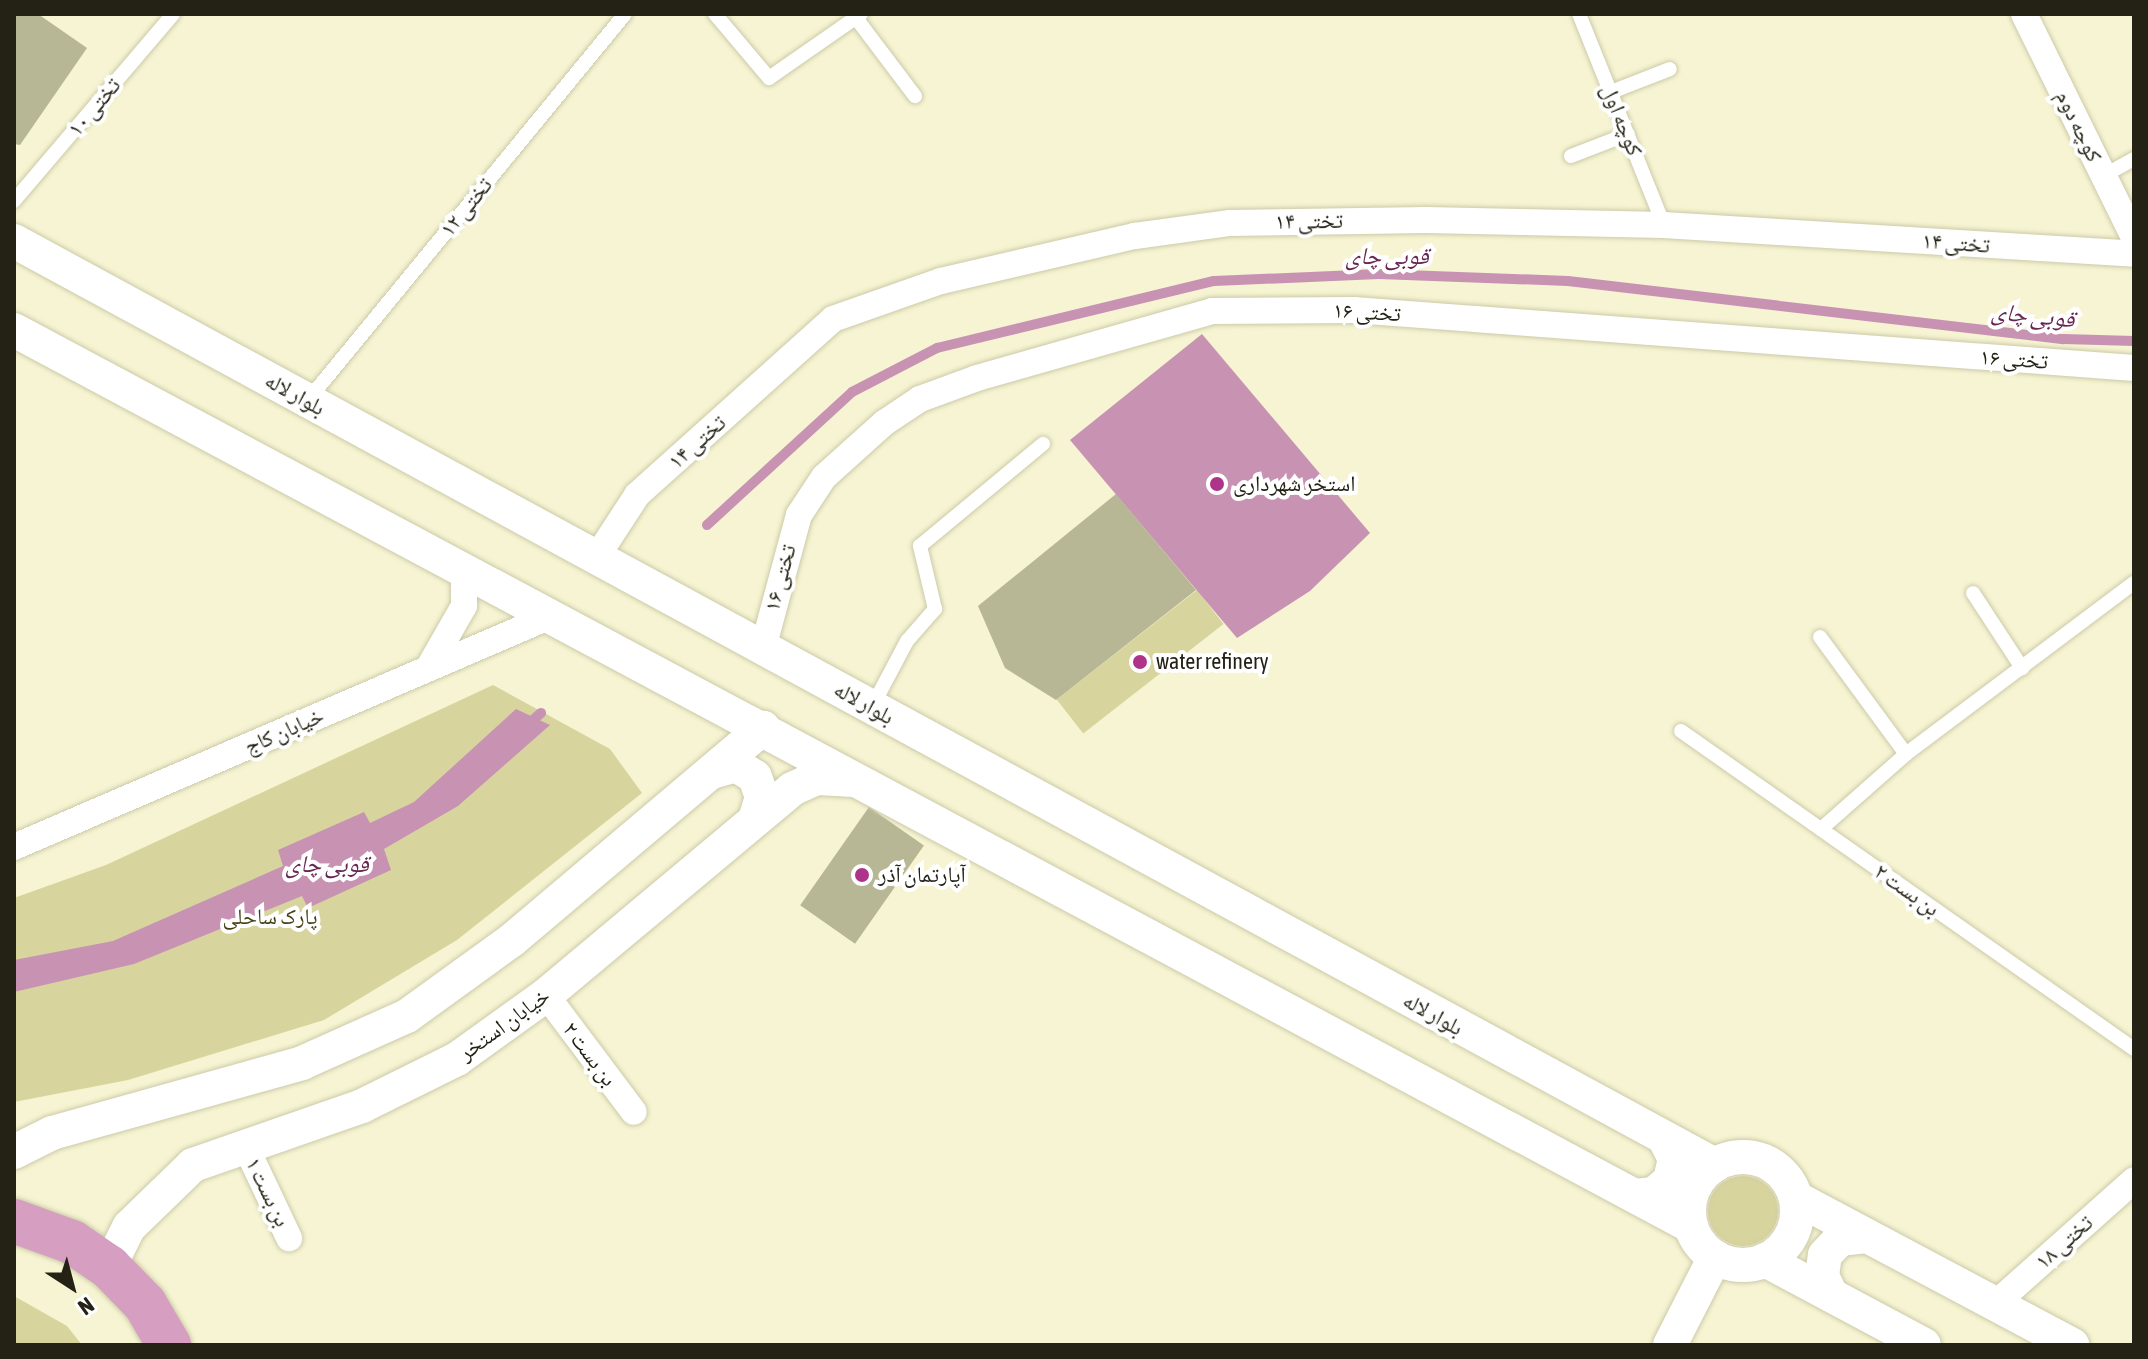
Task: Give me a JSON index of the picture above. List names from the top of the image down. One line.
{"streets":{"street":["کوچه دوم","تختی ۱۴","تختی ۱۶","بلوار لاله","خیابان کاج","بن بست ۲","خیابان استخر","بن بست ۱","تختی ۱۸"],"lane":["تختی ۱۰","کوچه اول","تختی ۱۲"]},"crossings":[["کوچه اول","تختی ۱۴"],["تختی ۱۲","بلوار لاله"],["تختی ۱۴","بلوار لاله"],["تختی ۱۶","بلوار لاله"],["بن بست ۲","خیابان استخر"],["خیابان استخر","بن بست ۱"]],"water":["قوبی چای"],"parks":["پارک ساحلی"],"places":["استخر شهرداری","water refinery","آپارتمان آذر"],"north":"bottom right"}
